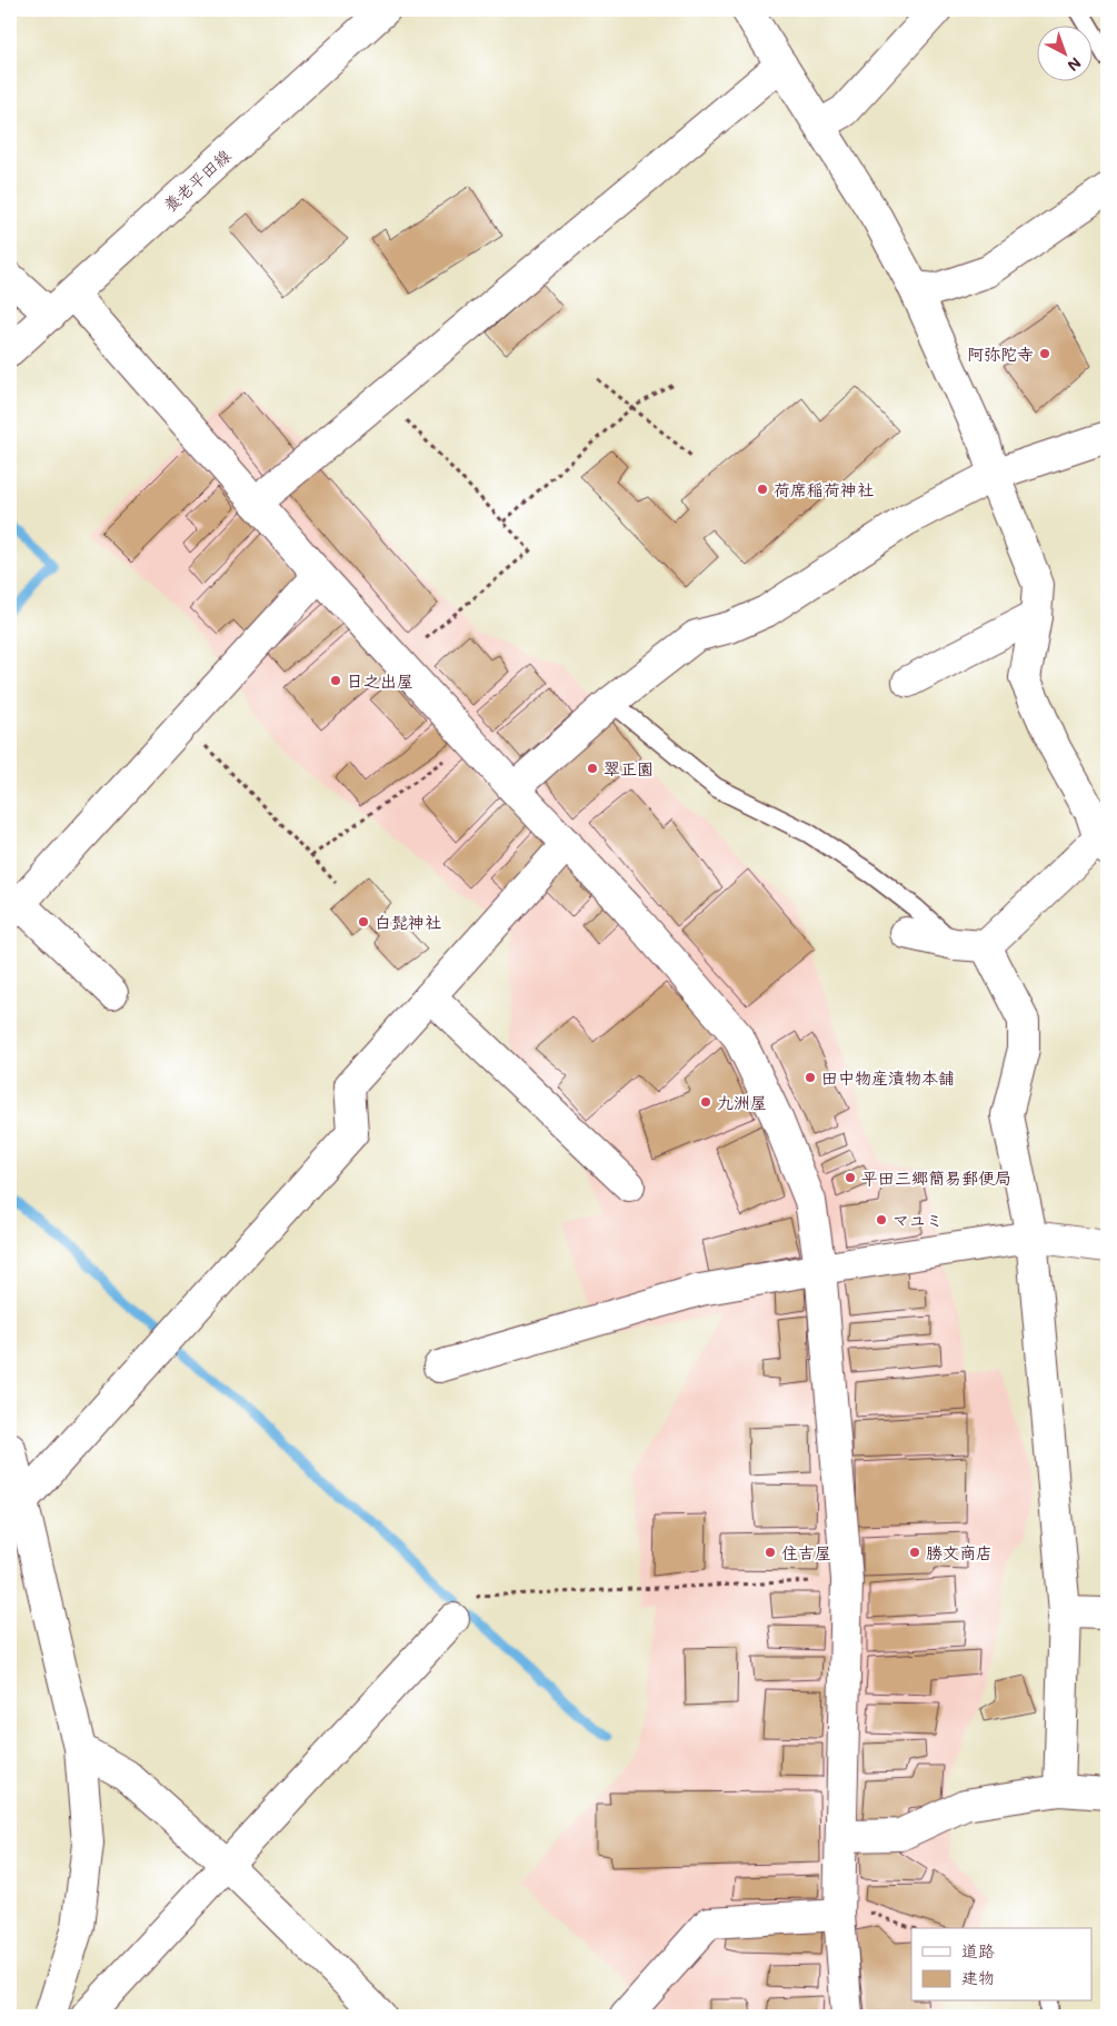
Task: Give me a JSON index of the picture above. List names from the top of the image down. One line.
{"streets":{"street":["養老平田線"]},"places":["阿弥陀寺","荷席稲荷神社","日之出屋","翠正園","白髭神社","田中物産漬物本舗","九洲屋","平田三郷簡易郵便局","マユミ","住吉屋","勝文商店"],"legend":["道路","建物"],"north":"bottom right"}
